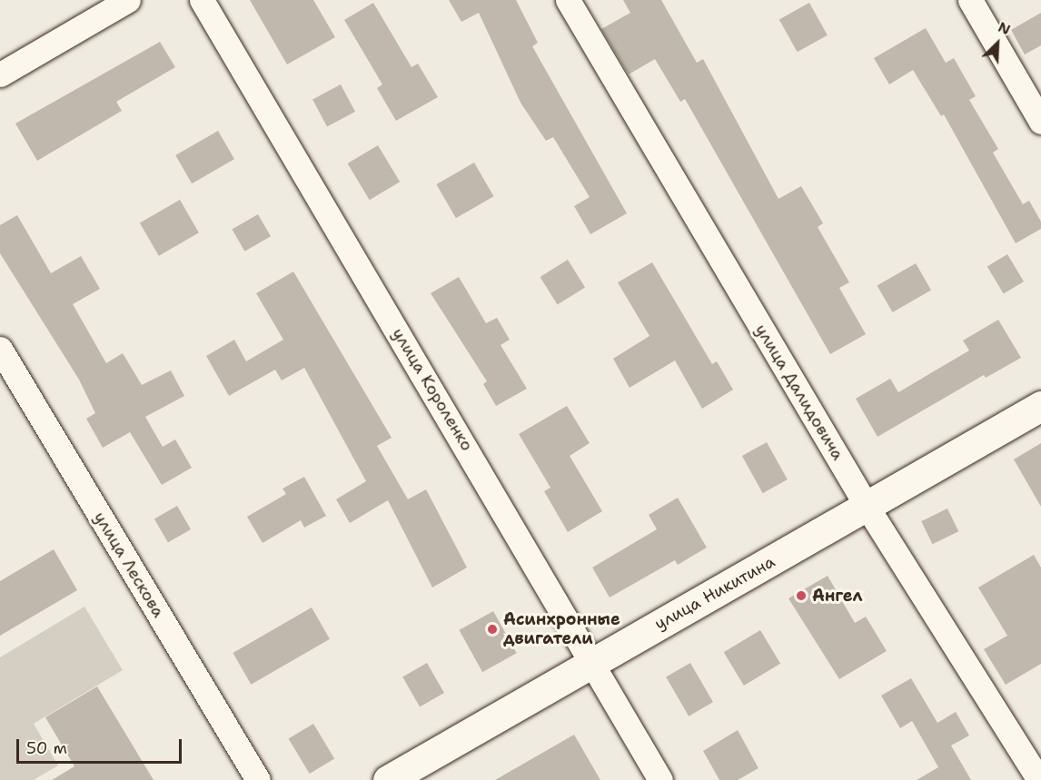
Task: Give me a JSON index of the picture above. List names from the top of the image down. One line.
{"streets":{"main road":["улица Никитина"],"street":["улица Короленко","улица Далидовича","улица Лескова"]},"crossings":[["улица Короленко","улица Никитина"],["улица Далидовича","улица Никитина"]],"places":["Ангел","Асинхронные двигатели"],"scale_bar":"50 m","north":"top right"}
